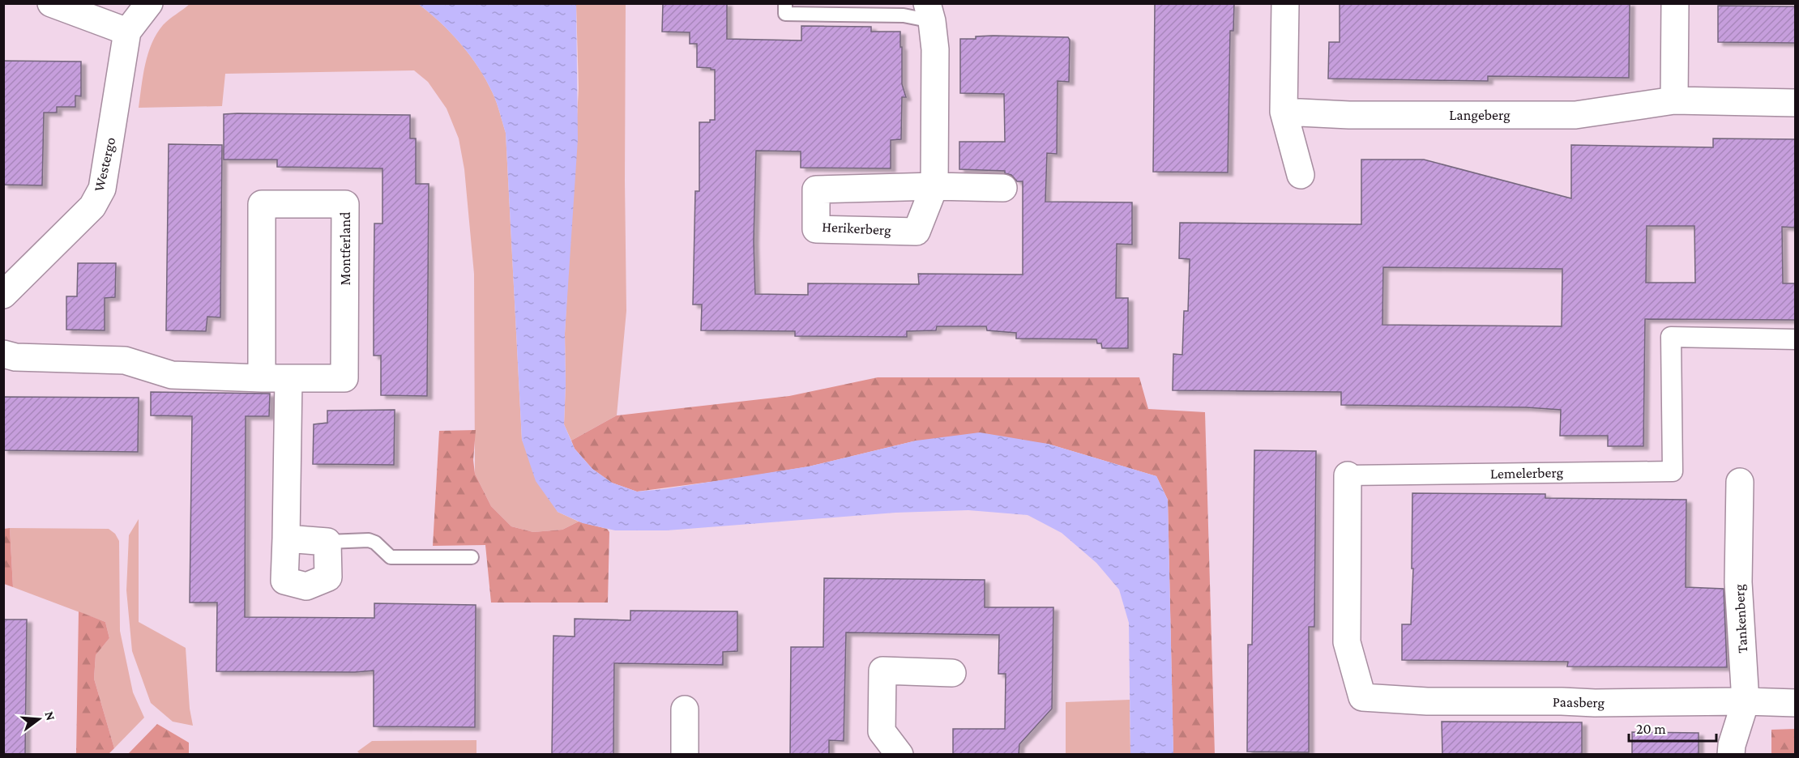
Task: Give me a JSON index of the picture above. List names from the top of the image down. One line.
{"streets":{"street":["Langeberg","Westergo","Montferland","Lemelerberg","Tankenberg","Paasberg"]},"crossings":[["Lemelerberg","Paasberg"],["Tankenberg","Paasberg"]],"scale_bar":"20 m","north":"right"}
